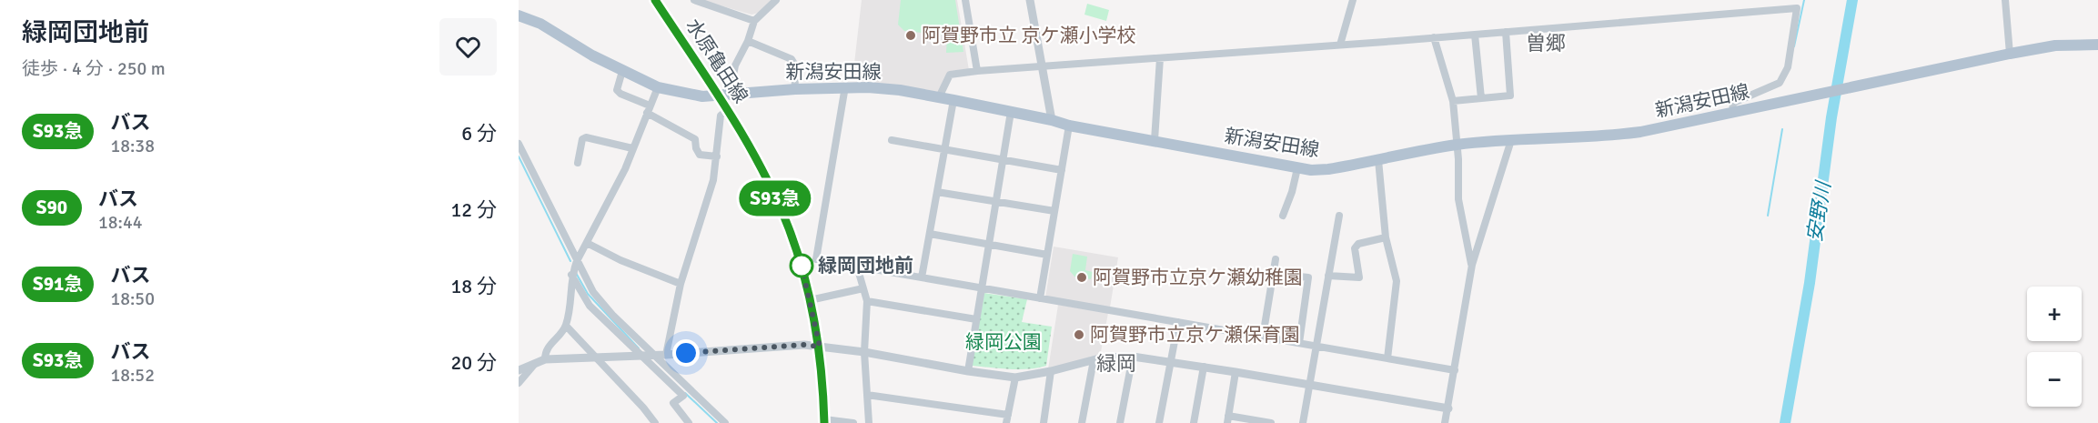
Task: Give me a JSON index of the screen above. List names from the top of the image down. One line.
{"streets":{"main road":["水原亀田線","新潟安田線"]},"crossings":[["水原亀田線","新潟安田線"]],"districts":["曽郷","緑岡"],"water":["安野川"],"parks":["緑岡公園"],"places":["阿賀野市立 京ケ瀬小学校","緑岡団地前","阿賀野市立京ケ瀬幼稚園","阿賀野市立京ケ瀬保育園"],"lines":["bus line S93急"],"page":{"heading":["緑岡団地前","徒歩 · 4 分 · 250 m"],"on_map":"S93急","list":[{"mark":"S93急","name":"バス","note":"18:38","value":"6 分"},{"mark":"S90","name":"バス","note":"18:44","value":"12 分"},{"mark":"S91急","name":"バス","note":"18:50","value":"18 分"},{"mark":"S93急","name":"バス","note":"18:52","value":"20 分"}],"map_buttons":["+","−"]}}
